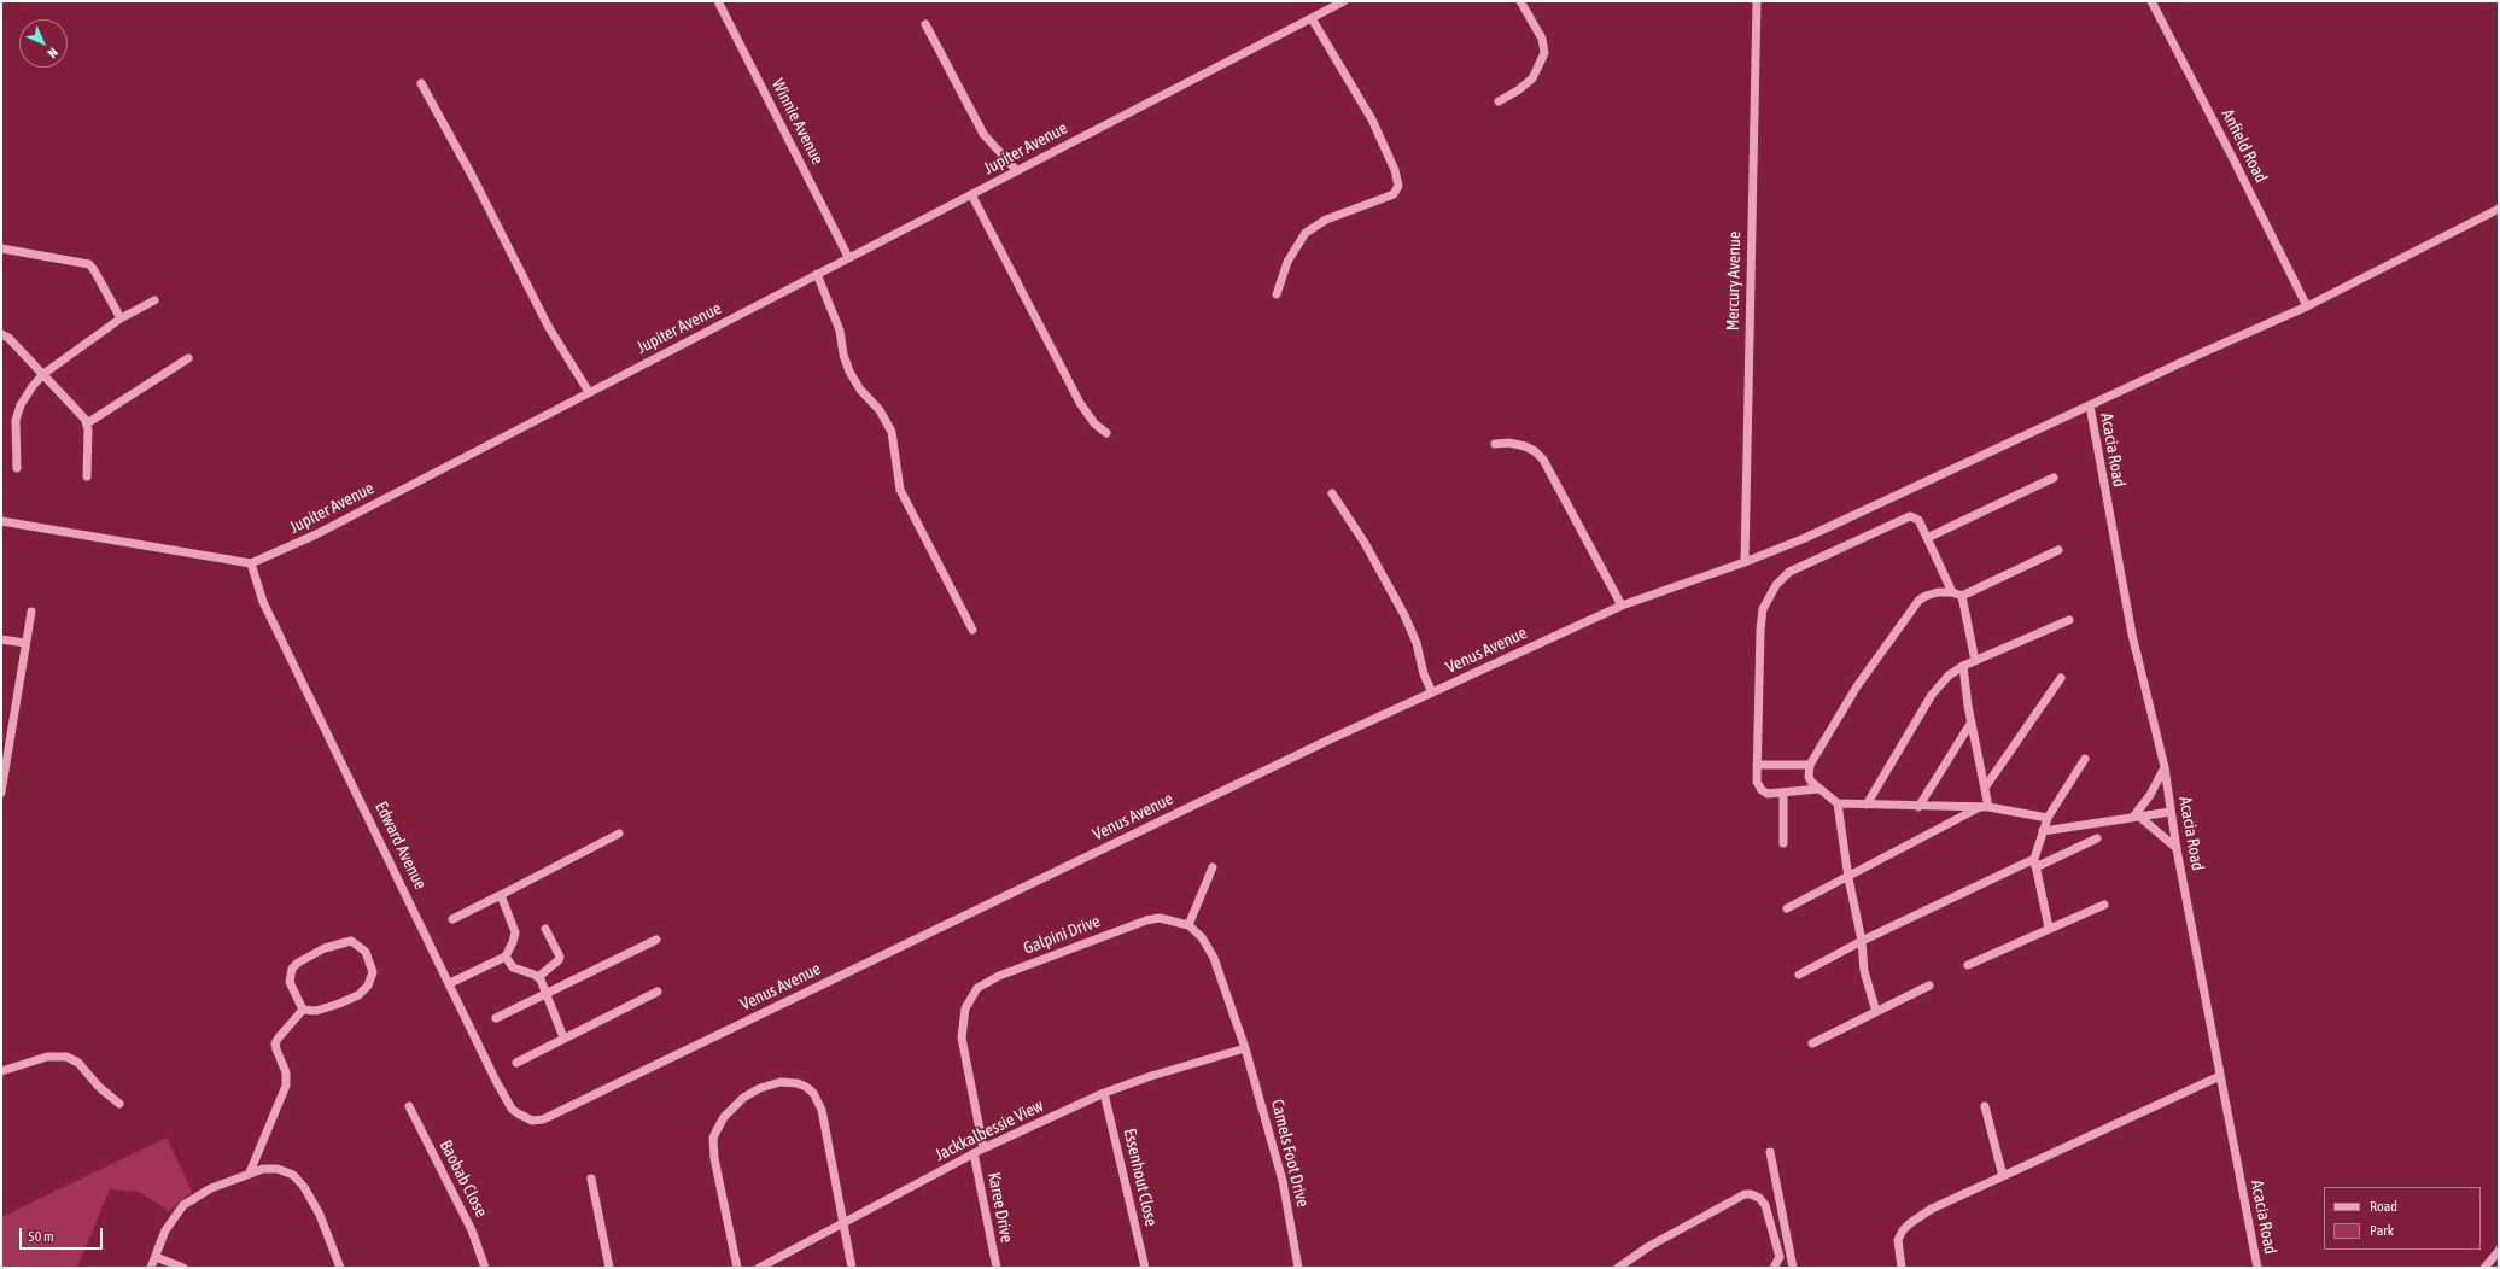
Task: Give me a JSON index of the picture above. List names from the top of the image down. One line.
{"streets":{"street":["Winnie Avenue","Anfield Road","Jupiter Avenue","Mercury Avenue","Acacia Road","Venus Avenue","Edward Avenue","Galpini Drive","Jackkalbessie View","Camels Foot Drive","Essenhout Close","Baobab Close","Karee Drive"]},"crossings":[["Winnie Avenue","Jupiter Avenue"],["Anfield Road","Venus Avenue"],["Jupiter Avenue","Edward Avenue"],["Mercury Avenue","Venus Avenue"],["Acacia Road","Venus Avenue"],["Venus Avenue","Edward Avenue"],["Galpini Drive","Jackkalbessie View"],["Jackkalbessie View","Camels Foot Drive"],["Jackkalbessie View","Essenhout Close"],["Jackkalbessie View","Karee Drive"]],"legend":["Road","Park"],"scale_bar":"50 m","north":"bottom right"}
